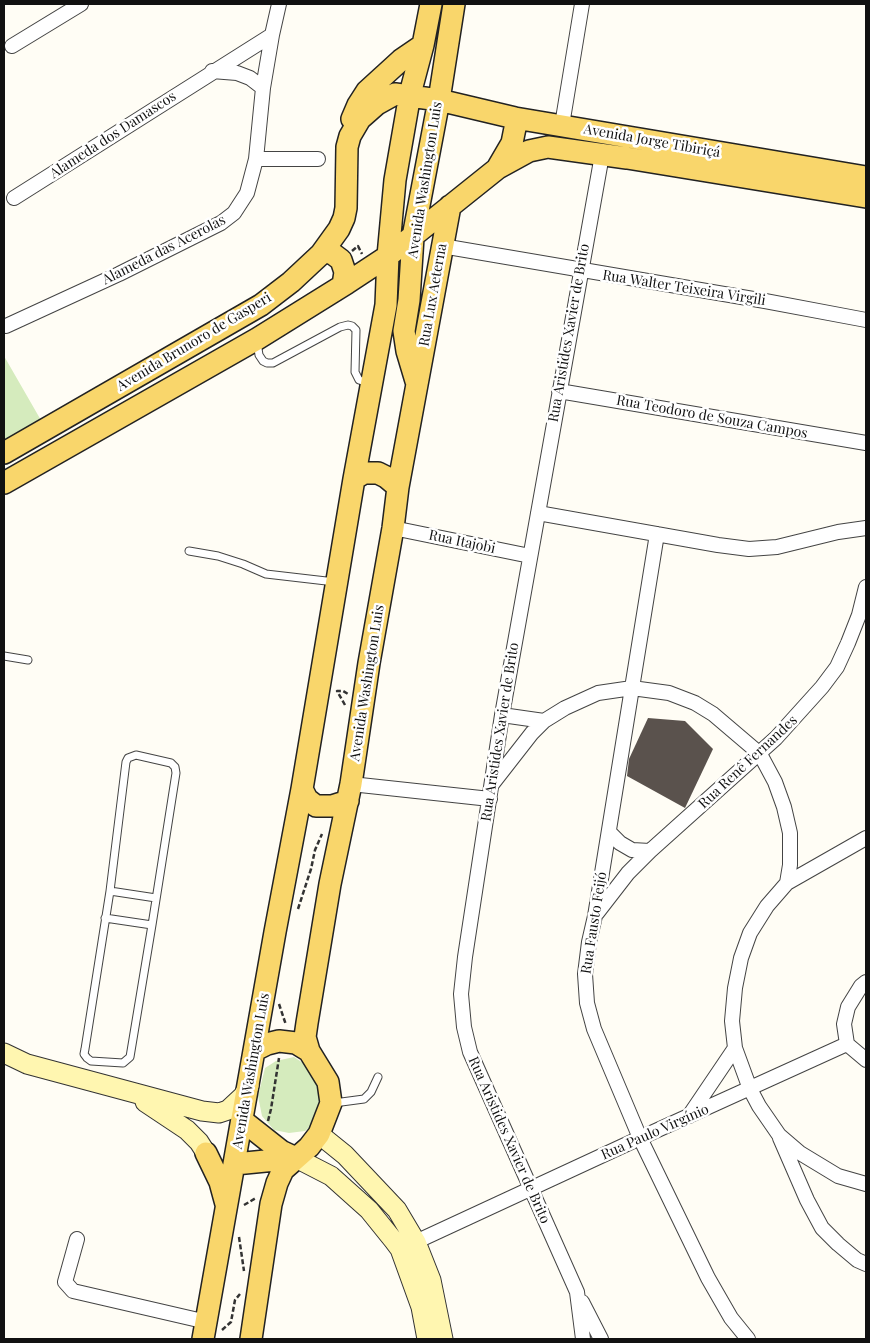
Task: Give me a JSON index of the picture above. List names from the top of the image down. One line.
{"streets":{"main road":["Avenida Jorge Tibiriçá","Avenida Washington Luis","Rua Lux Aeterna","Avenida Brunoro de Gasperi"],"street":["Alameda dos Damascos","Alameda das Acerolas","Rua Walter Teixeira Virgili","Rua Aristides Xavier de Brito","Rua Teodoro de Souza Campos","Rua Itajobi","Rua Renê Fernandes","Rua Fausto Feijó","Rua Paulo Virgínio"]},"crossings":[["Alameda dos Damascos","Alameda das Acerolas"],["Avenida Jorge Tibiriçá","Avenida Washington Luis"],["Avenida Jorge Tibiriçá","Rua Aristides Xavier de Brito"],["Avenida Jorge Tibiriçá","Avenida Brunoro de Gasperi"],["Avenida Washington Luis","Rua Lux Aeterna"],["Avenida Washington Luis","Avenida Brunoro de Gasperi"],["Avenida Washington Luis","Rua Itajobi"],["Rua Walter Teixeira Virgili","Rua Lux Aeterna"],["Rua Walter Teixeira Virgili","Rua Aristides Xavier de Brito"],["Rua Lux Aeterna","Avenida Brunoro de Gasperi"],["Rua Aristides Xavier de Brito","Rua Teodoro de Souza Campos"],["Rua Aristides Xavier de Brito","Rua Itajobi"],["Rua Aristides Xavier de Brito","Rua Paulo Virgínio"],["Rua Renê Fernandes","Rua Fausto Feijó"],["Rua Fausto Feijó","Rua Paulo Virgínio"]]}
